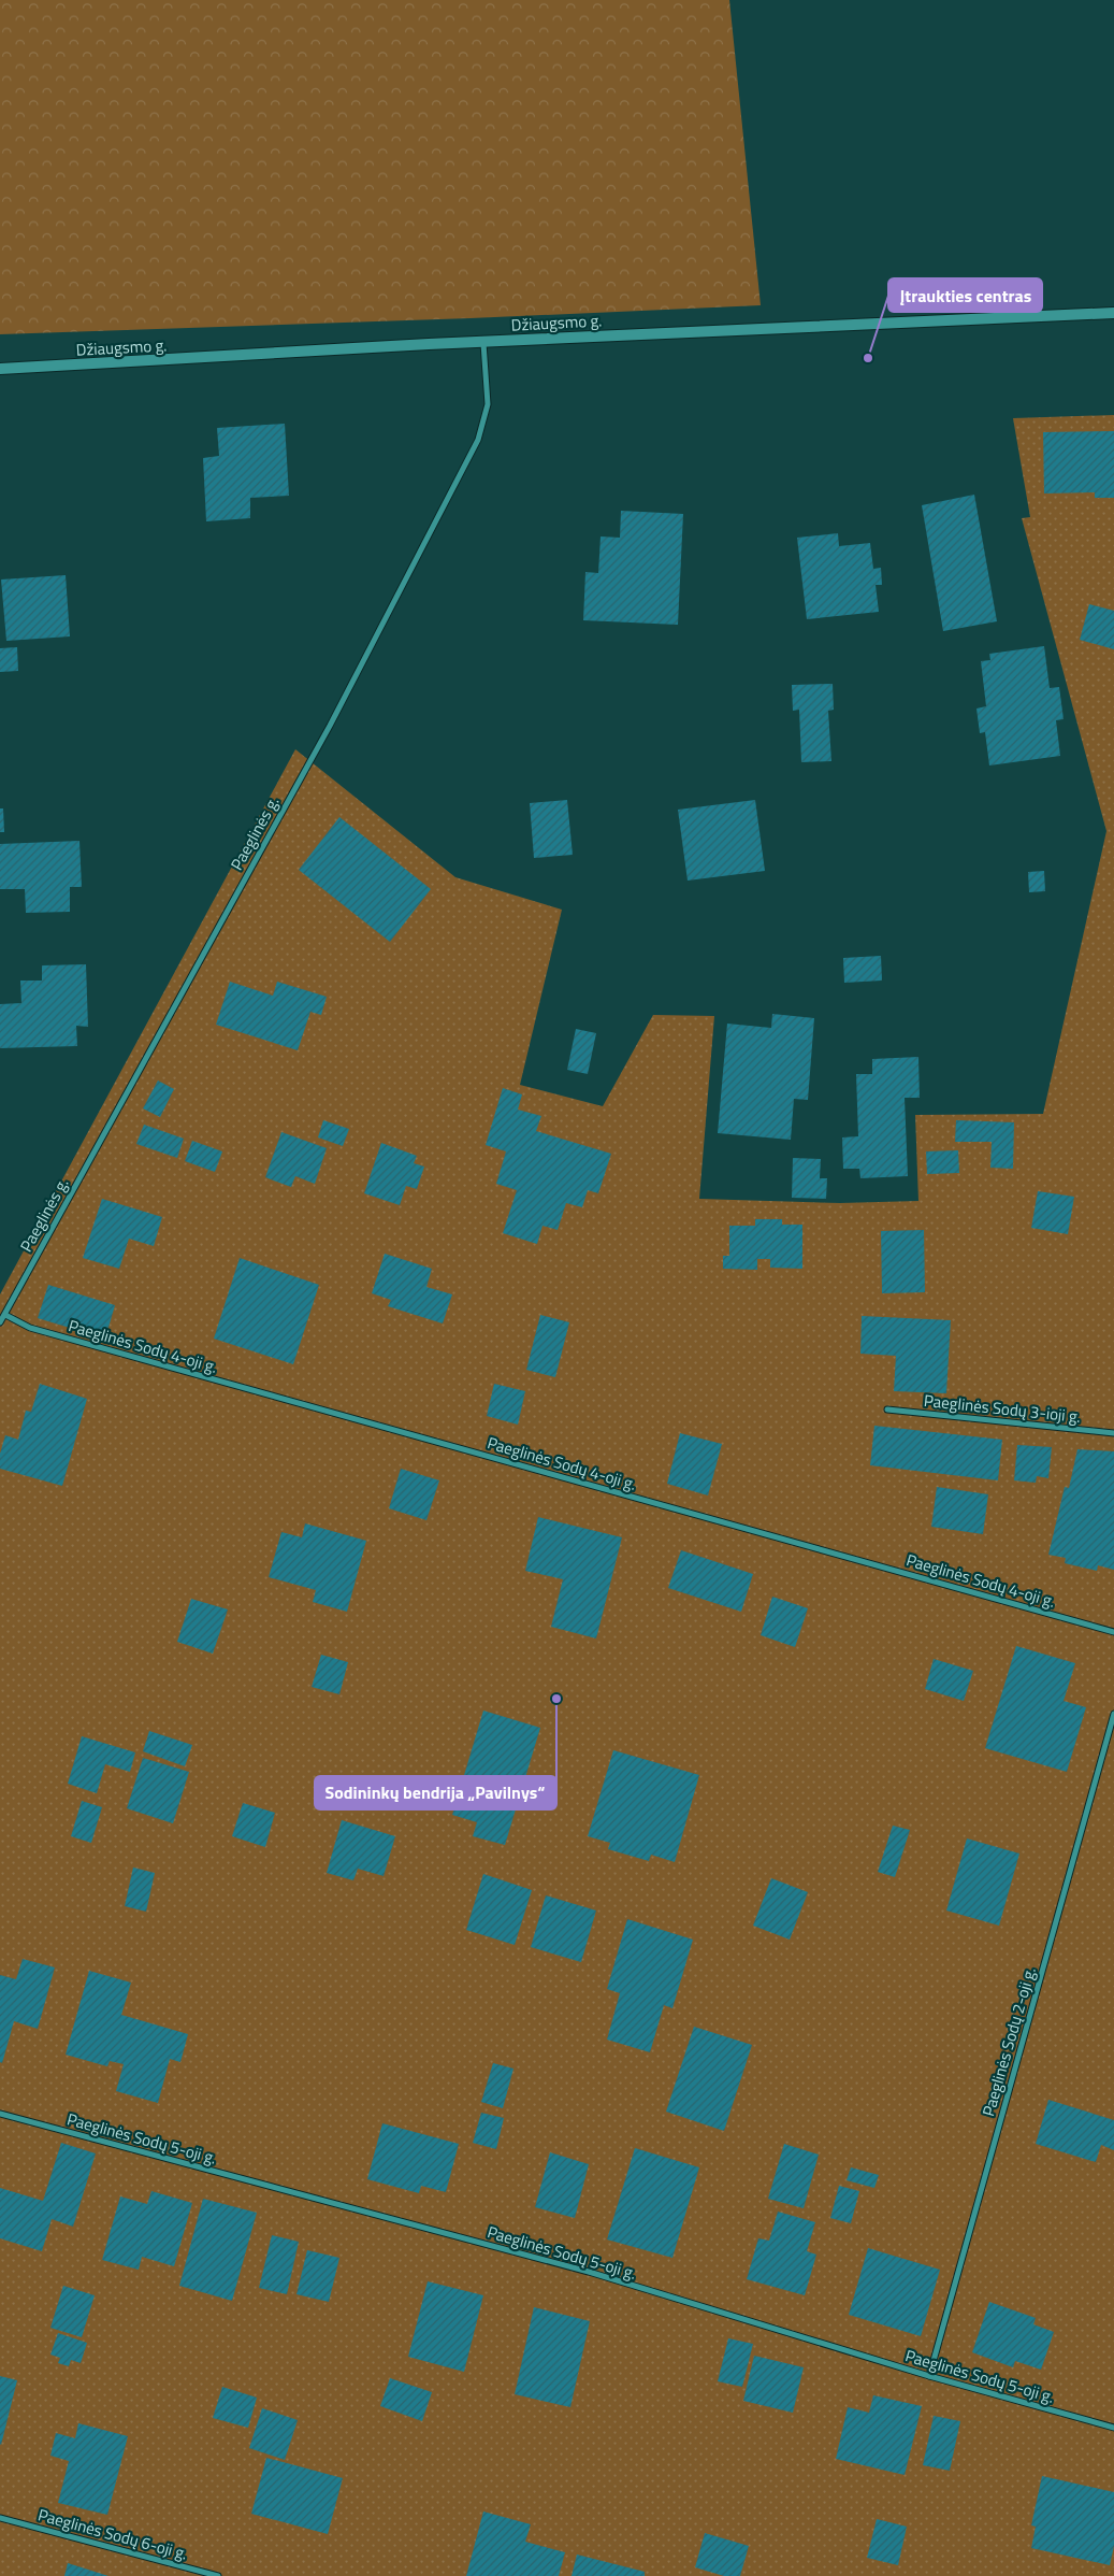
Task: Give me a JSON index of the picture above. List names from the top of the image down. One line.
{"streets":{"street":["Džiaugsmo g.","Paeglinės g.","Paeglinės Sodų 4-oji g.","Paeglinės Sodų 3-ioji g.","Paeglinės Sodų 2-oji g.","Paeglinės Sodų 5-oji g.","Paeglinės Sodų 6-oji g."]},"crossings":[["Džiaugsmo g.","Paeglinės g."],["Paeglinės g.","Paeglinės Sodų 4-oji g."],["Paeglinės Sodų 2-oji g.","Paeglinės Sodų 5-oji g."]],"places":["Įtraukties centras","Sodininkų bendrija „Pavilnys“"]}
